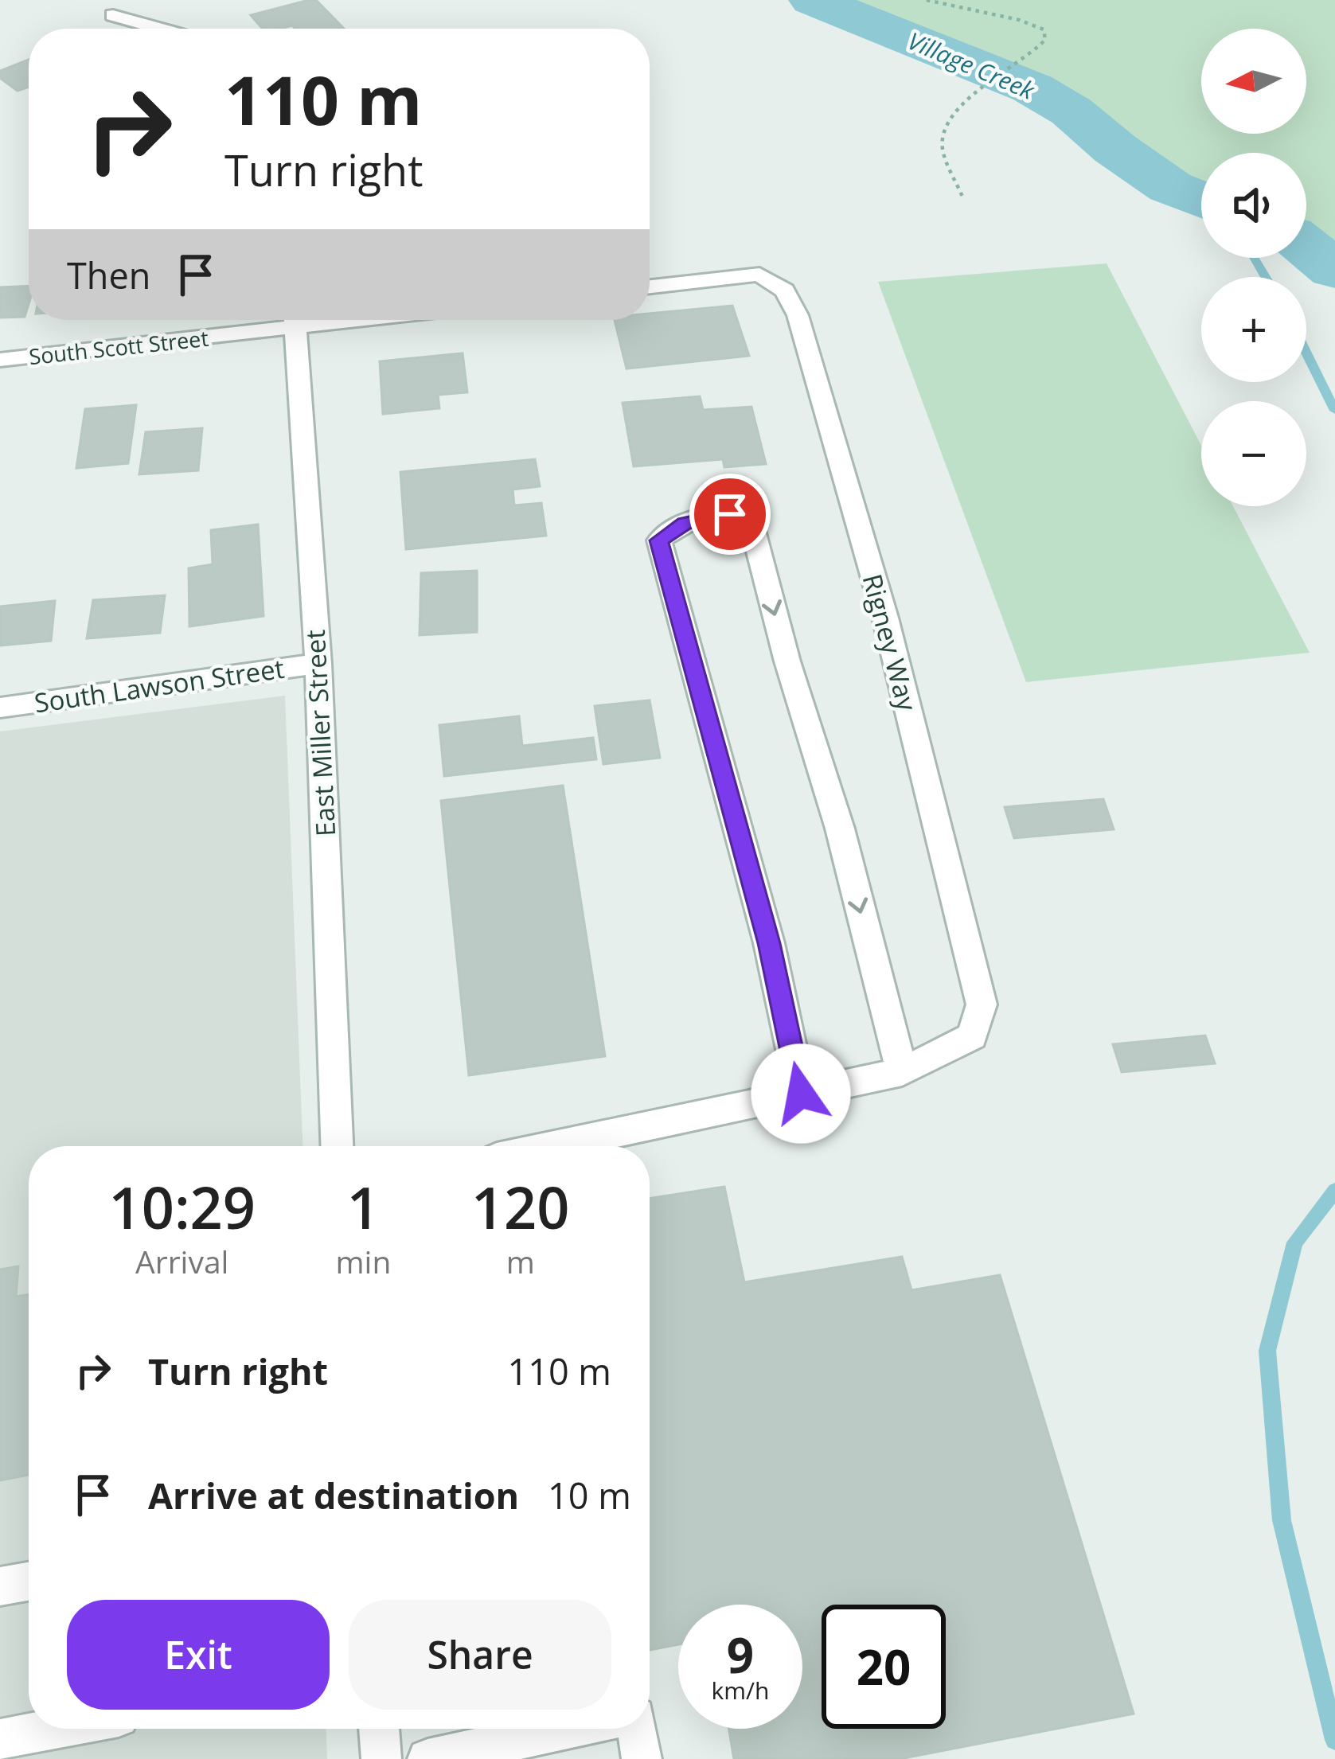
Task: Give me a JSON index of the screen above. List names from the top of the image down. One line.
{"streets":{"street":["South Scott Street","Rigney Way","South Lawson Street","East Miller Street"]},"crossings":[["South Lawson Street","East Miller Street"]],"water":["Village Creek"],"north":"left","page":{"map_buttons":["+","−"],"turn":["110 m","Turn right"],"then":"Then","eta":["10:29","Arrival","1","min","120","m"],"list":[{"name":"Turn right","value":"110 m"},{"name":"Arrive at destination","value":"10 m"}],"buttons":["Exit","Share"],"speed":"9 km/h","limit":"20"}}
